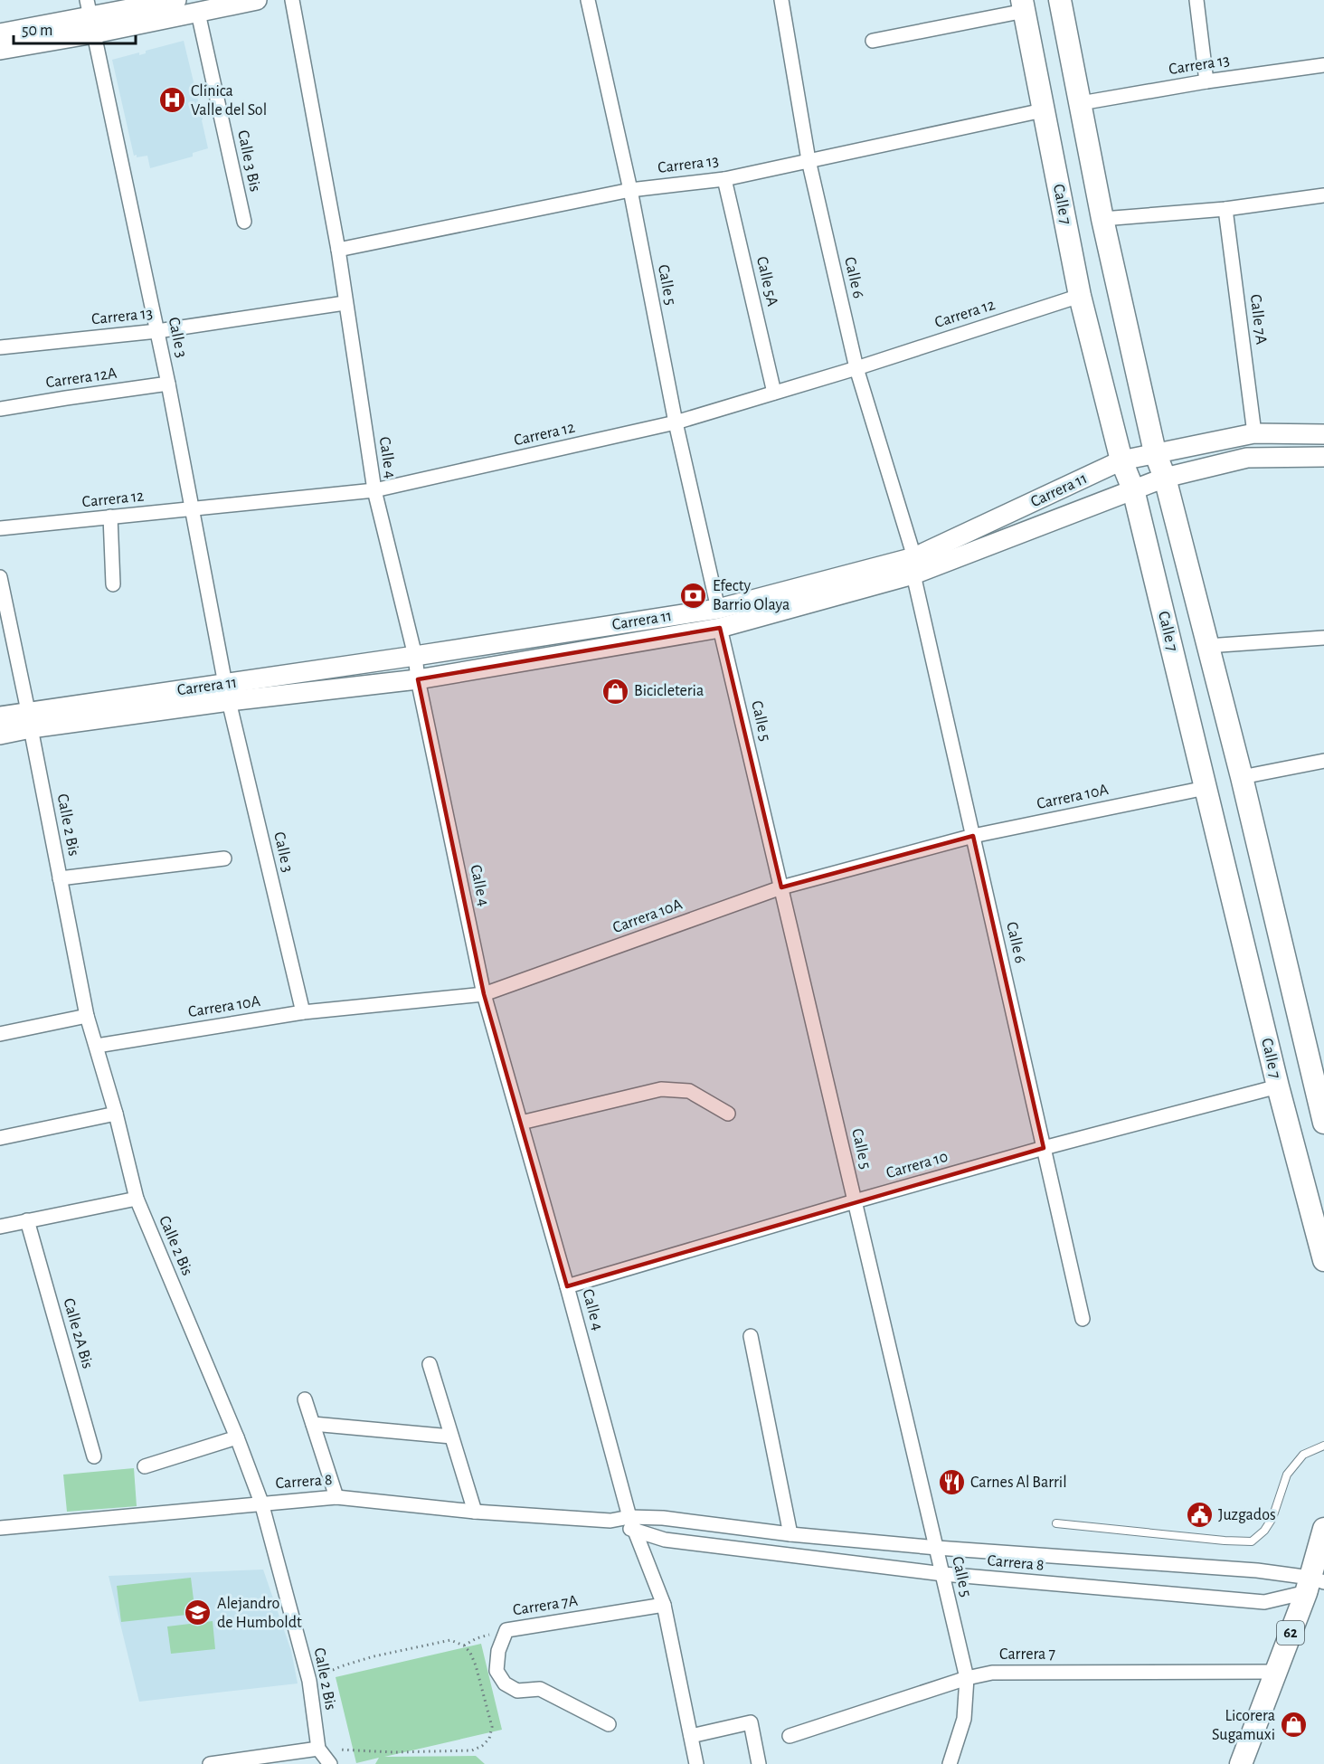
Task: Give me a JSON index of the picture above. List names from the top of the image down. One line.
{"streets":{"main road":["Calle 7","Carrera 11","62"],"street":["Carrera 13","Calle 3 Bis","Calle 6","Calle 5A","Calle 5","Carrera 12","Calle 7A","Calle 3","Carrera 12A","Calle 4","Carrera 10A","Calle 2 Bis","Carrera 10","Calle 2A Bis","Carrera 8","Carrera 7A","Carrera 7"]},"crossings":[["Carrera 13","Calle 7"],["Carrera 13","Calle 6"],["Carrera 13","Calle 5A"],["Carrera 13","Calle 5"],["Carrera 13","Calle 3"],["Carrera 13","Calle 4"],["Calle 7","Carrera 12"],["Calle 7","Carrera 11"],["Calle 7","Carrera 10A"],["Calle 7","Carrera 10"],["Calle 6","Carrera 12"],["Calle 6","Carrera 11"],["Calle 6","Carrera 10A"],["Calle 6","Carrera 10"],["Calle 5A","Carrera 12"],["Calle 5","Carrera 12"],["Calle 5","Carrera 11"],["Calle 5","Carrera 10A"],["Calle 5","Carrera 10"],["Calle 5","Carrera 8"],["Calle 5","Carrera 7"],["Carrera 12","Calle 3"],["Carrera 12","Calle 4"],["Calle 7A","Carrera 11"],["Calle 3","Carrera 12A"],["Calle 3","Carrera 11"],["Calle 3","Carrera 10A"],["Calle 4","Carrera 11"],["Calle 4","Carrera 10A"],["Calle 4","Carrera 10"],["Calle 4","Carrera 8"],["Calle 4","Carrera 7A"],["Carrera 11","Calle 2 Bis"],["Carrera 10A","Calle 2 Bis"],["Calle 2 Bis","Carrera 8"],["Carrera 8","62"],["62","Carrera 7"]],"places":{"hospital":["Clinica Valle del Sol"],"bank":["Efecty Barrio Olaya"],"shop":["Bicicleteria","Licorera Sugamuxi"],"restaurant":["Carnes Al Barril"],"public building":["Juzgados"],"school or university":["Alejandro de Humboldt"]},"scale_bar":"50 m"}
